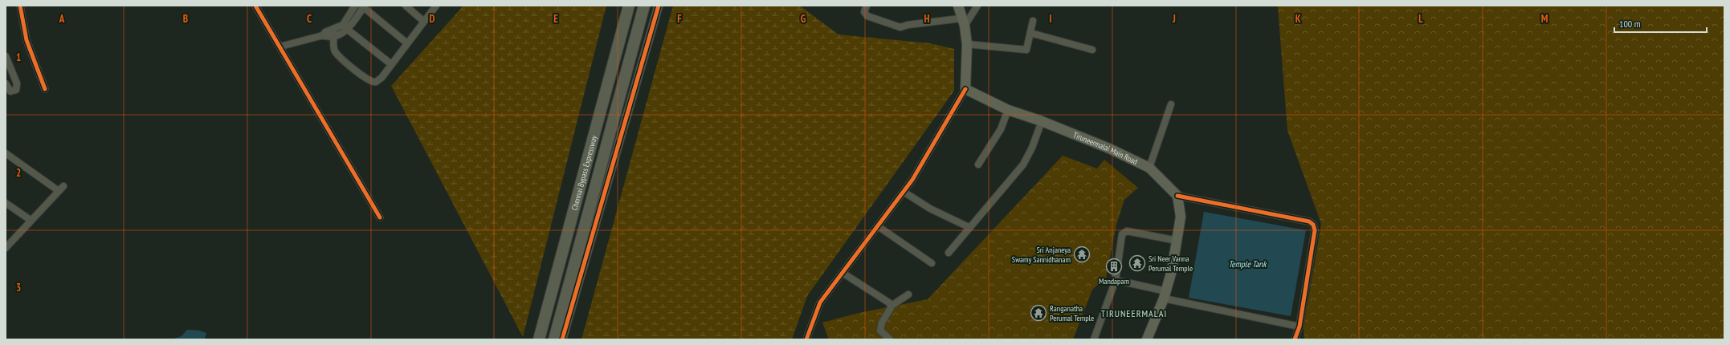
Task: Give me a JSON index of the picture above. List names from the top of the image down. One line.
{"streets":{"highway":["Chennai Bypass Expressway"],"main road":["Tiruneermalai Main Road"]},"districts":["TIRUNEERMALAI"],"water":["Temple Tank"],"places":{"temple":["Sri Anjaneya Swamy Sannidhanam","Sri Neer Vanna Perumal Temple","Ranganatha Perumal Temple"],"building":["Mandapam"]},"scale_bar":"100 m","grid":{"columns":["A","B","C","D","E","F","G","H","I","J","K","L","M"],"rows":["1","2","3"]}}
